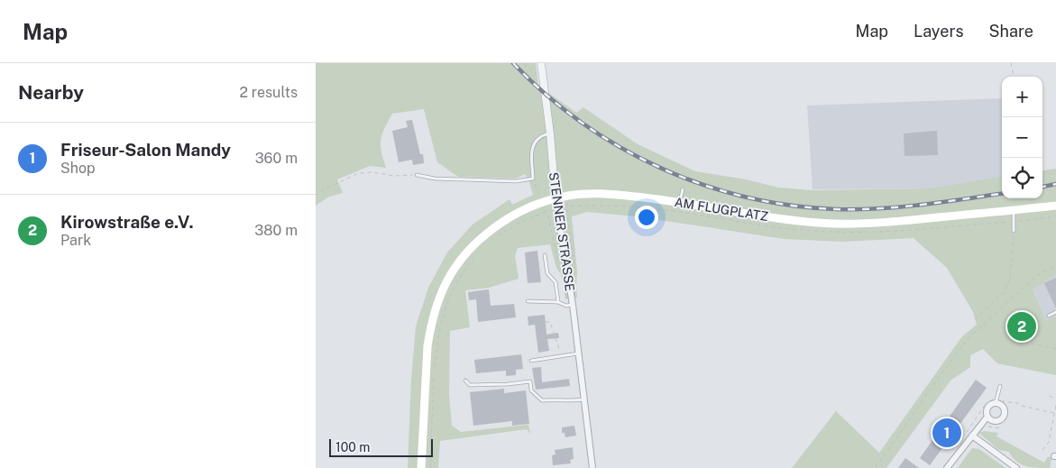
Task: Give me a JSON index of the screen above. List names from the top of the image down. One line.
{"streets":{"main road":["AM FLUGPLATZ"],"street":["STENNER STRASSE"]},"crossings":[["AM FLUGPLATZ","STENNER STRASSE"]],"scale_bar":"100 m","page":{"header":"Map","nav":["Map","Layers","Share"],"heading":["Nearby","2 results"],"map_buttons":["+","−"],"list":[{"mark":"1","name":"Friseur-Salon Mandy","note":"Shop","value":"360 m"},{"mark":"2","name":"Kirowstraße e.V.","note":"Park","value":"380 m"}],"pins":["2","1"],"scale":"100 m"}}
